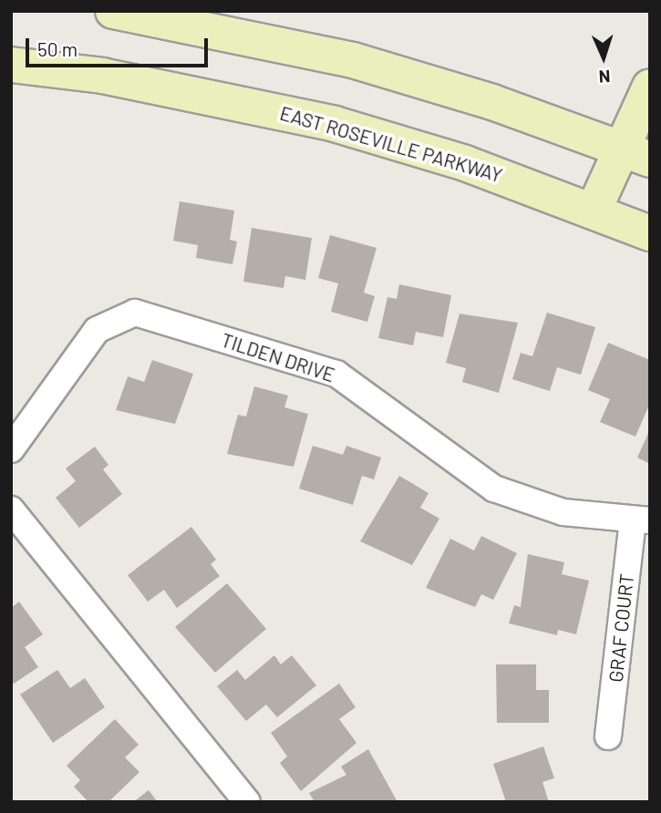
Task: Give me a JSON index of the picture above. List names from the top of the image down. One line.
{"streets":{"main road":["EAST ROSEVILLE PARKWAY"],"street":["TILDEN DRIVE","GRAF COURT"]},"crossings":[["TILDEN DRIVE","GRAF COURT"]],"scale_bar":"50 m","north":"bottom"}
